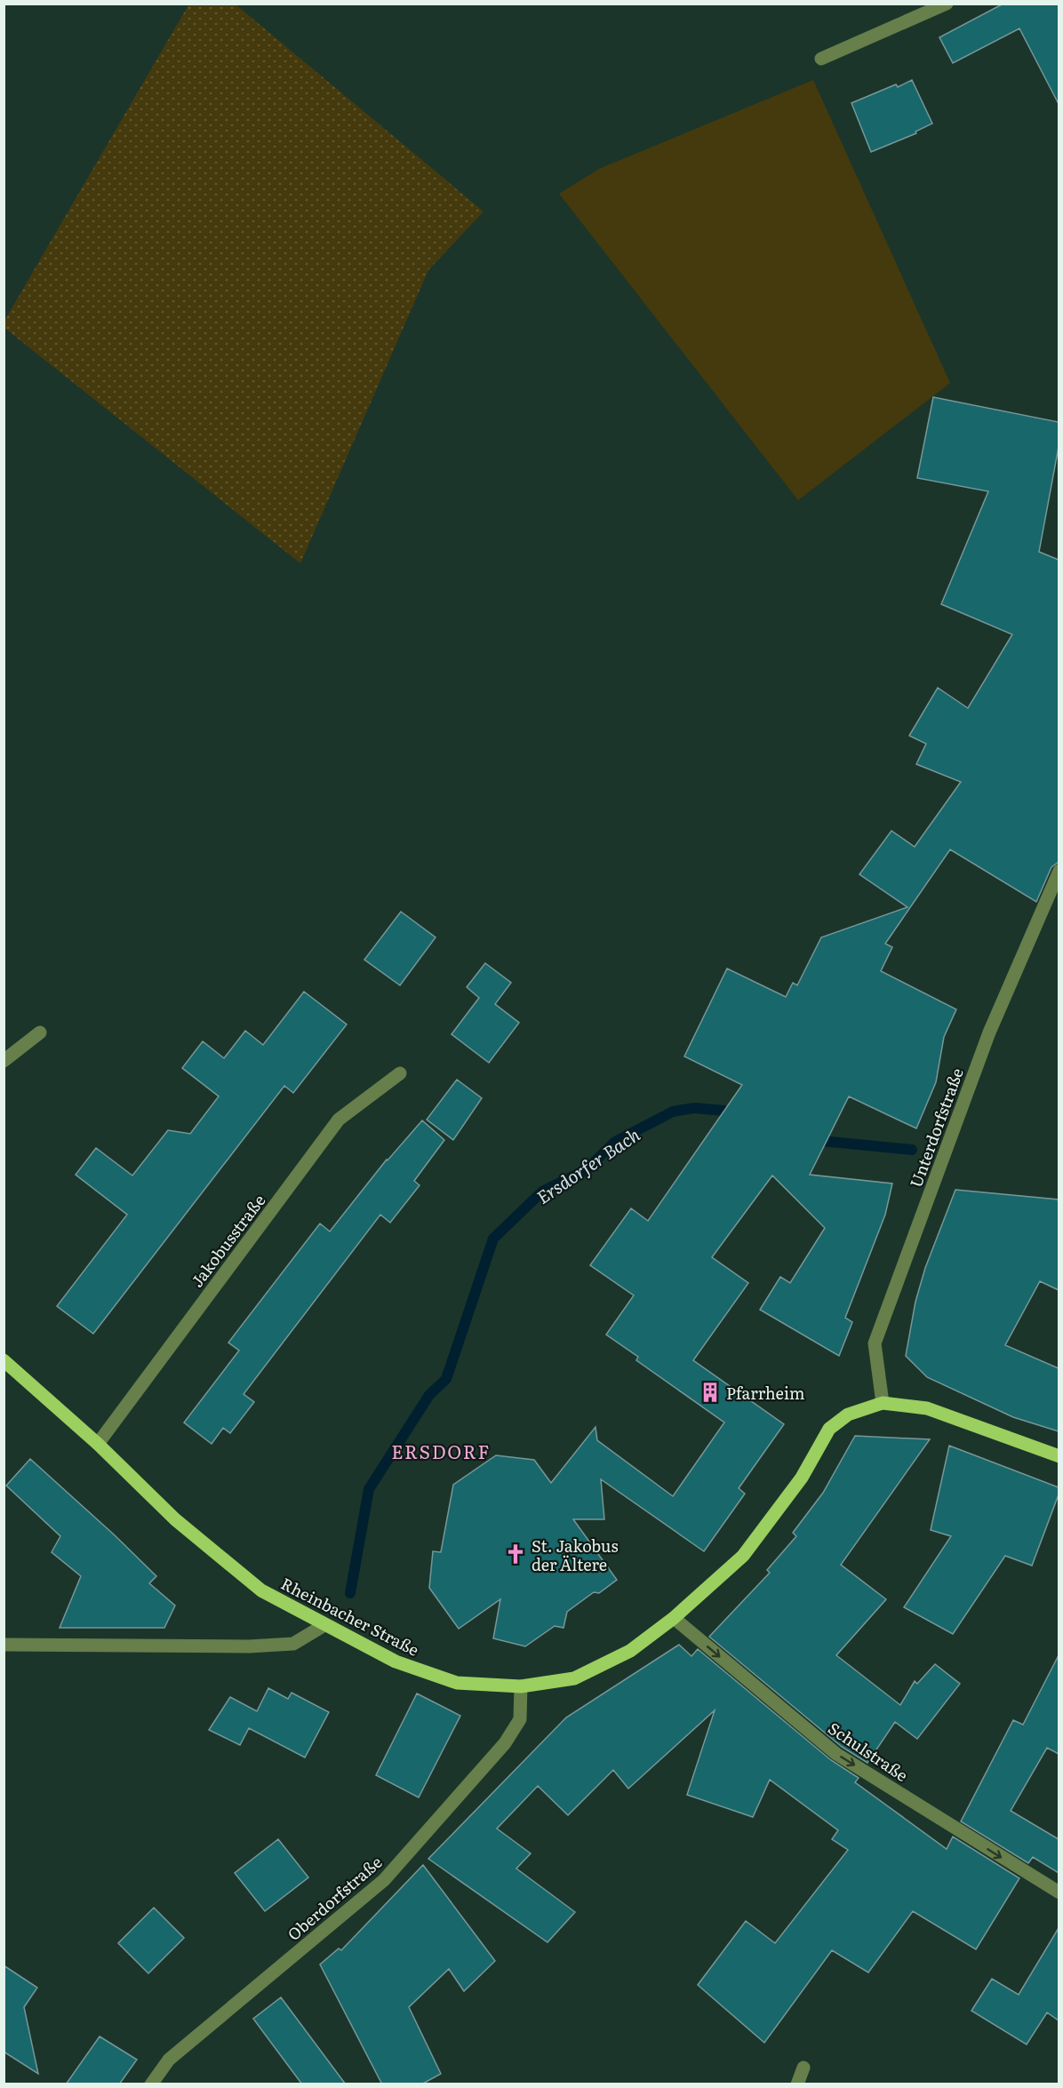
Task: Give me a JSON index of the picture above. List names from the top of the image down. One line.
{"streets":{"main road":["Rheinbacher Straße"],"street":["Unterdorfstraße","Jakobusstraße","Schulstraße","Oberdorfstraße"]},"crossings":[["Unterdorfstraße","Rheinbacher Straße"],["Jakobusstraße","Rheinbacher Straße"],["Rheinbacher Straße","Schulstraße"],["Rheinbacher Straße","Oberdorfstraße"]],"one_way":["Schulstraße"],"districts":["ERSDORF"],"water":["Ersdorfer Bach"],"places":{"building":["Pfarrheim"],"church":["St. Jakobus der Ältere"]}}
